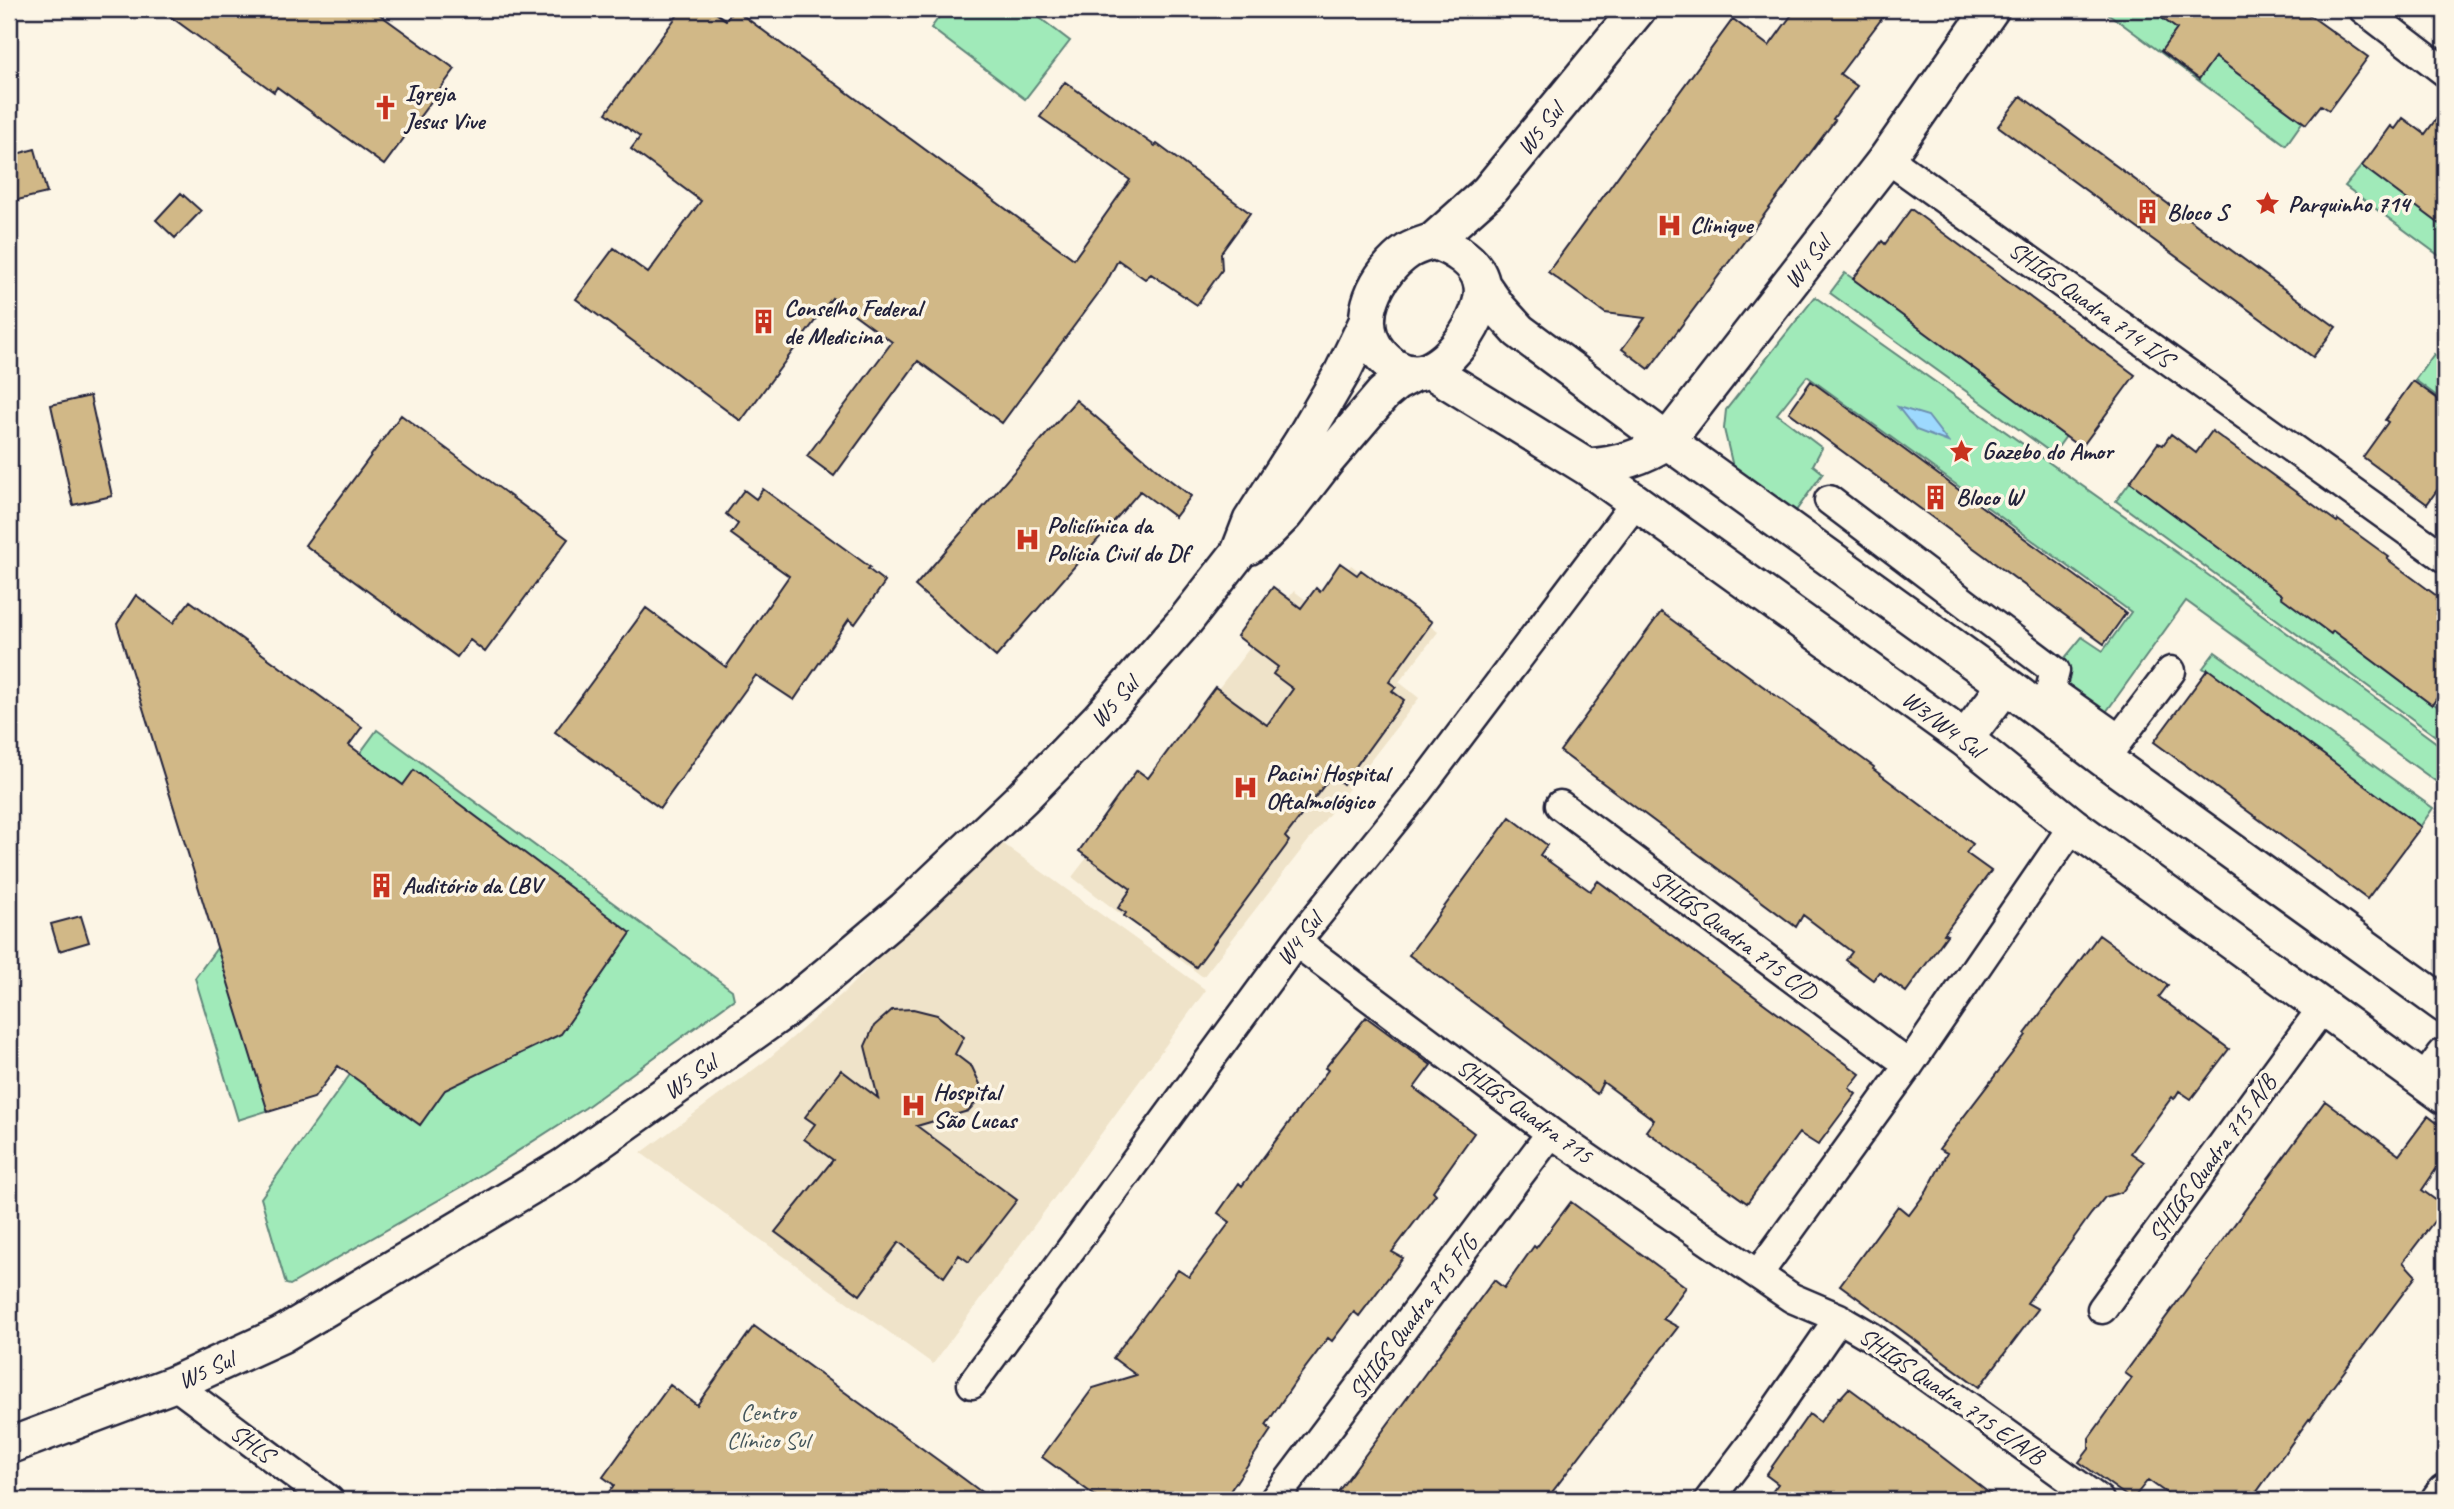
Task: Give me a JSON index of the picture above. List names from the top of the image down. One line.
{"streets":{"main road":["W5 Sul","W4 Sul","W3/W4 Sul"],"street":["SHIGS Quadra 714 I/S","SHIGS Quadra 715 C/D","SHIGS Quadra 715","SHIGS Quadra 715 A/B","SHIGS Quadra 715 F/G","SHIGS Quadra 715 E/A/B","SHLS"]},"crossings":[["W5 Sul","W3/W4 Sul"],["W5 Sul","SHLS"],["W4 Sul","SHIGS Quadra 714 I/S"],["W4 Sul","W3/W4 Sul"],["W4 Sul","SHIGS Quadra 715"],["W3/W4 Sul","SHIGS Quadra 715 A/B"],["SHIGS Quadra 715","SHIGS Quadra 715 F/G"],["SHIGS Quadra 715","SHIGS Quadra 715 E/A/B"]],"parks":["Centro Clínico Sul"],"places":{"church":["Igreja Jesus Vive"],"place":["Parquinho 714","Gazebo do Amor"],"building":["Bloco S","Conselho Federal de Medicina","Bloco W","Auditório da LBV"],"hospital":["Clinique","Policlínica da Polícia Civil do Df","Pacini Hospital Oftalmológico","Hospital São Lucas"]}}
